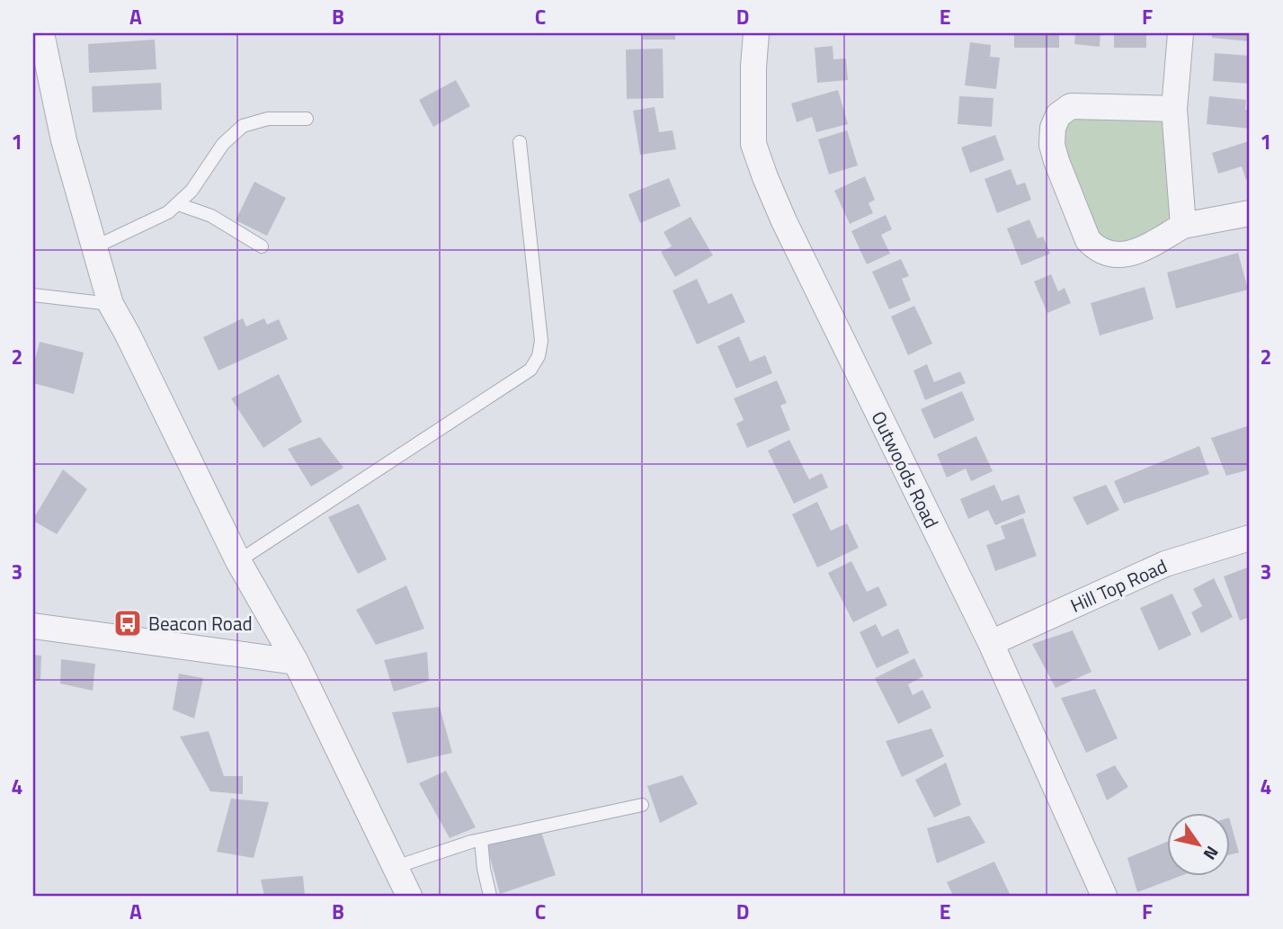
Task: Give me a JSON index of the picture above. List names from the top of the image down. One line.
{"streets":{"street":["Outwoods Road","Hill Top Road"]},"crossings":[["Outwoods Road","Hill Top Road"]],"places":{"bus stop":["Beacon Road"]},"north":"bottom right","grid":{"columns":["A","B","C","D","E","F"],"rows":["1","2","3","4"]}}
